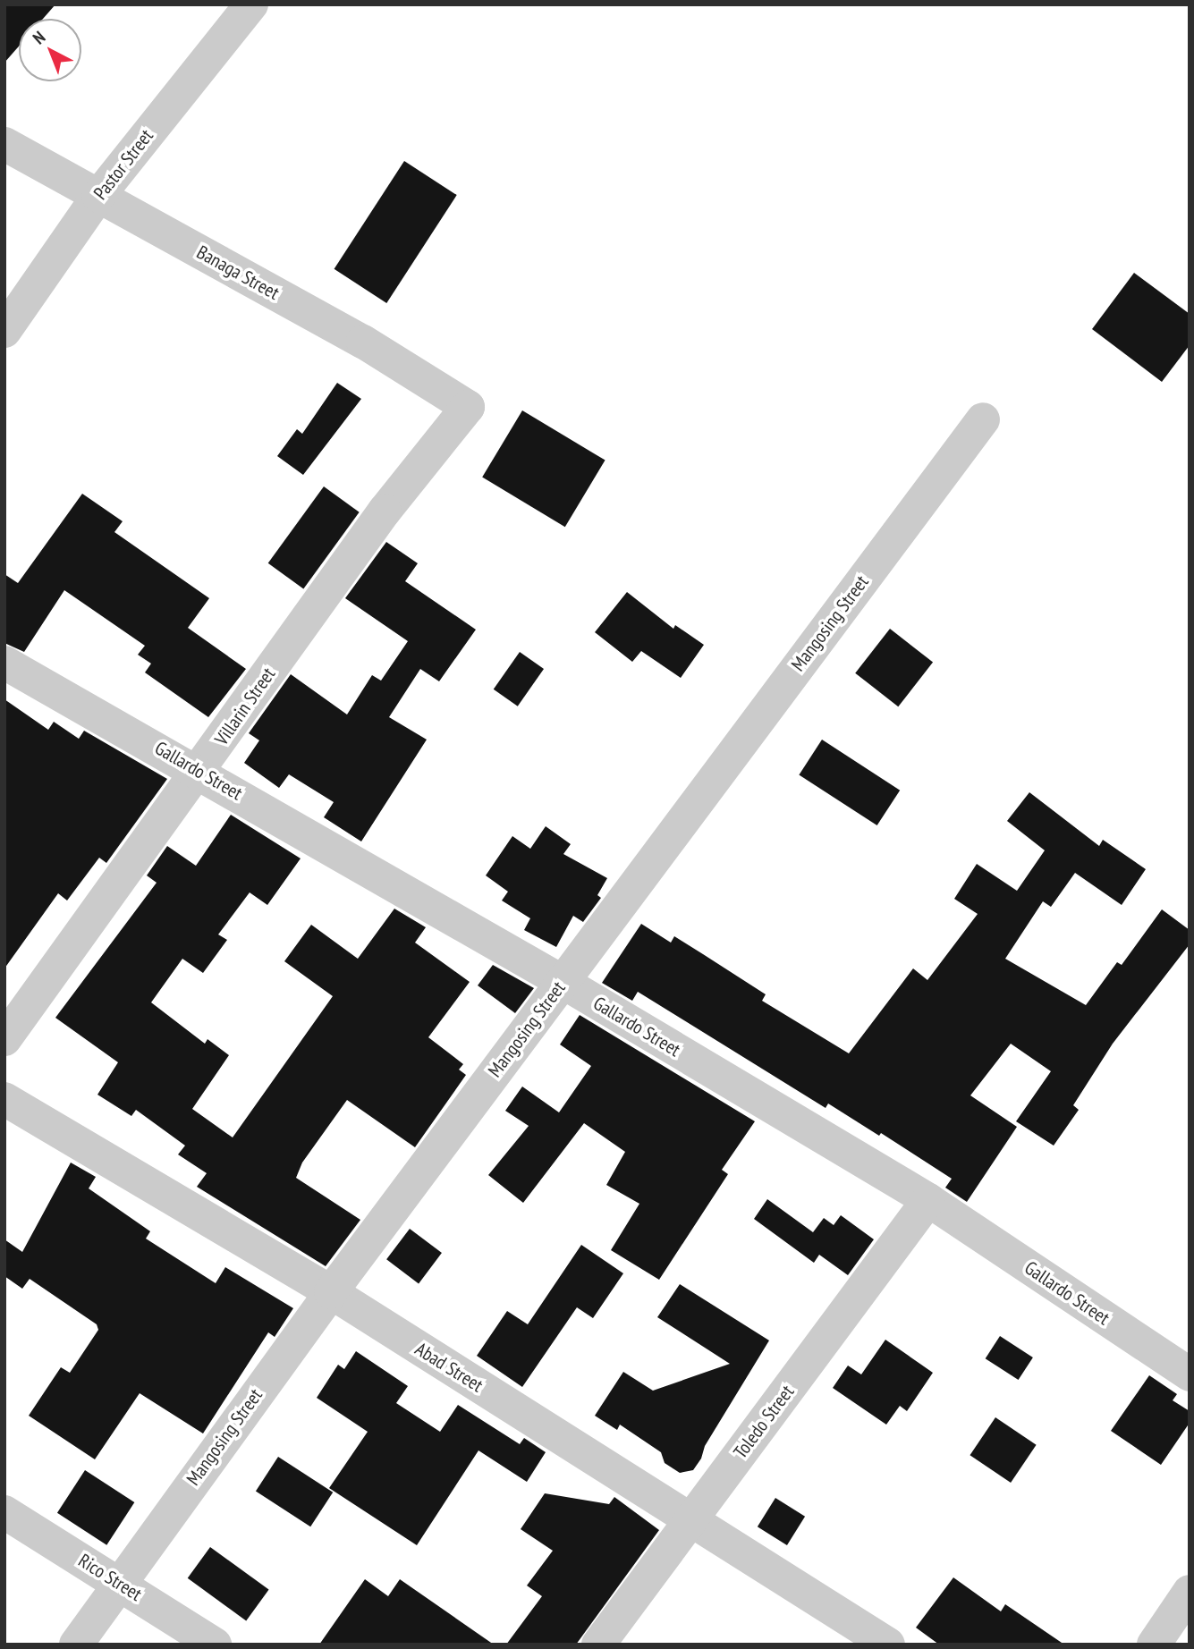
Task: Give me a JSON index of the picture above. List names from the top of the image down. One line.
{"streets":{"street":["Pastor Street","Banaga Street","Mangosing Street","Villarin Street","Gallardo Street","Abad Street","Toledo Street","Rico Street"]},"crossings":[["Pastor Street","Banaga Street"],["Banaga Street","Villarin Street"],["Mangosing Street","Gallardo Street"],["Mangosing Street","Abad Street"],["Mangosing Street","Rico Street"],["Villarin Street","Gallardo Street"],["Gallardo Street","Toledo Street"],["Abad Street","Toledo Street"]],"north":"top left"}
